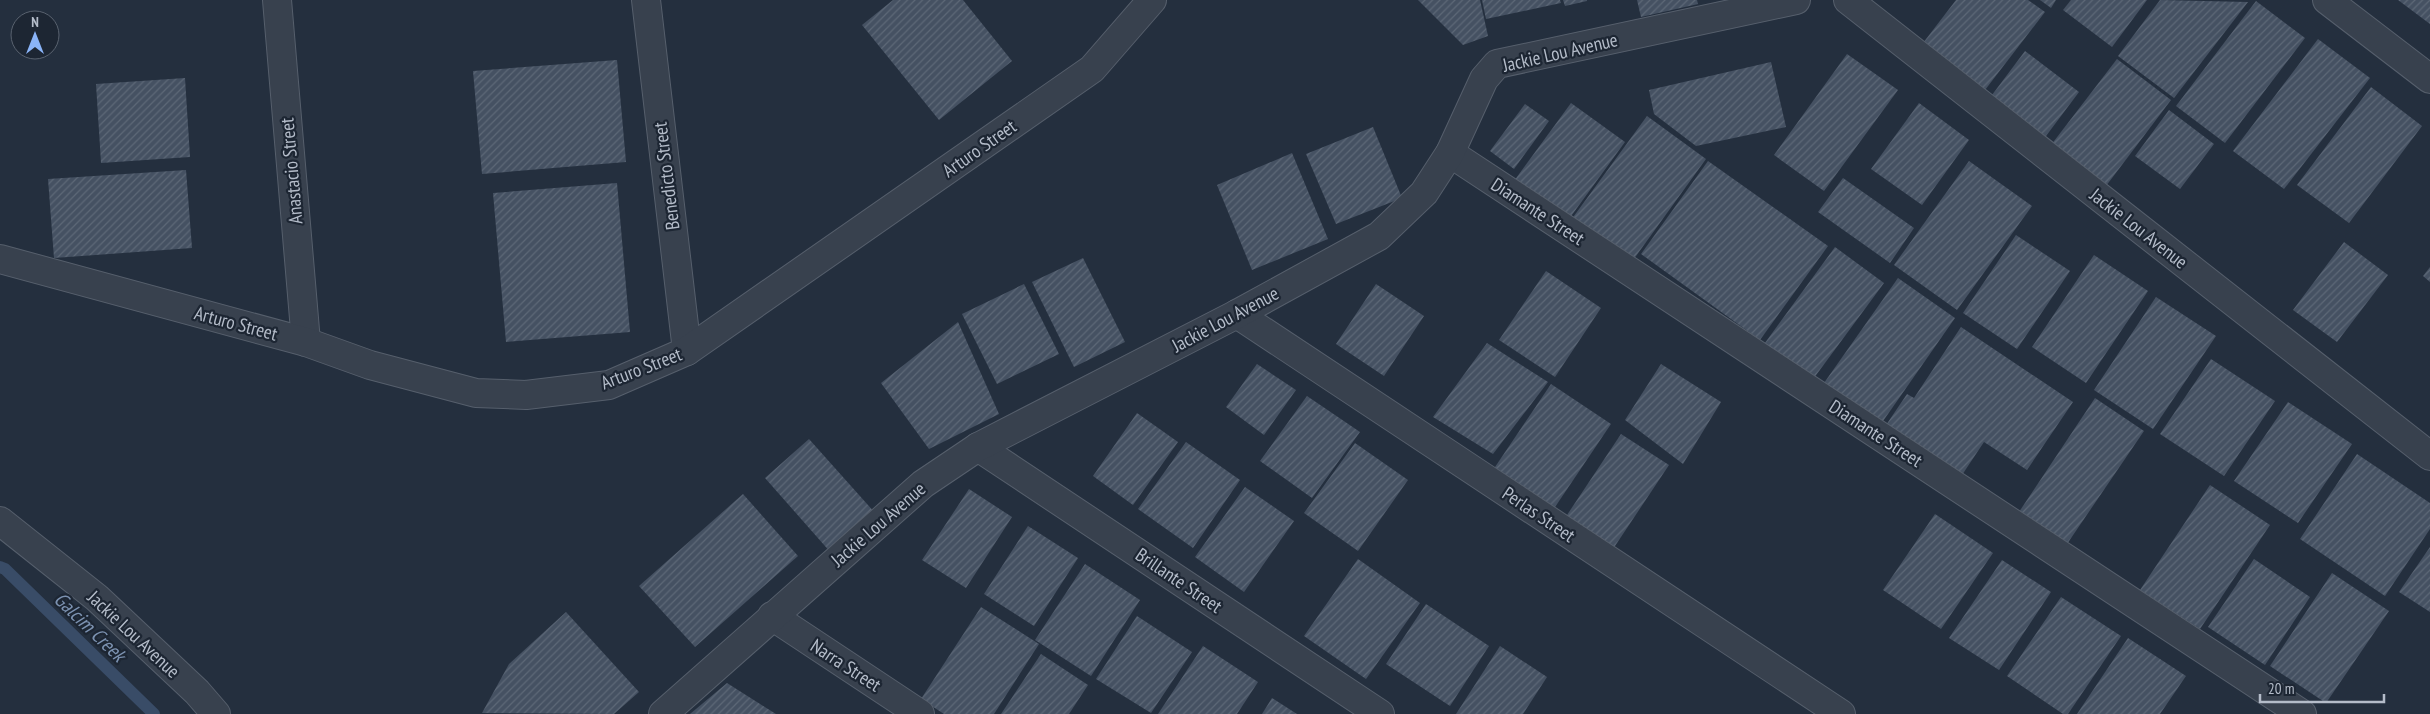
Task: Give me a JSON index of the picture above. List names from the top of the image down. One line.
{"streets":{"street":["Jackie Lou Avenue","Arturo Street","Anastacio Street","Benedicto Street","Diamante Street","Perlas Street","Brillante Street","Narra Street"]},"crossings":[["Jackie Lou Avenue","Diamante Street"],["Jackie Lou Avenue","Perlas Street"],["Jackie Lou Avenue","Brillante Street"],["Jackie Lou Avenue","Narra Street"],["Arturo Street","Anastacio Street"],["Arturo Street","Benedicto Street"]],"water":["Galcim Creek"],"scale_bar":"20 m","north":"top"}
